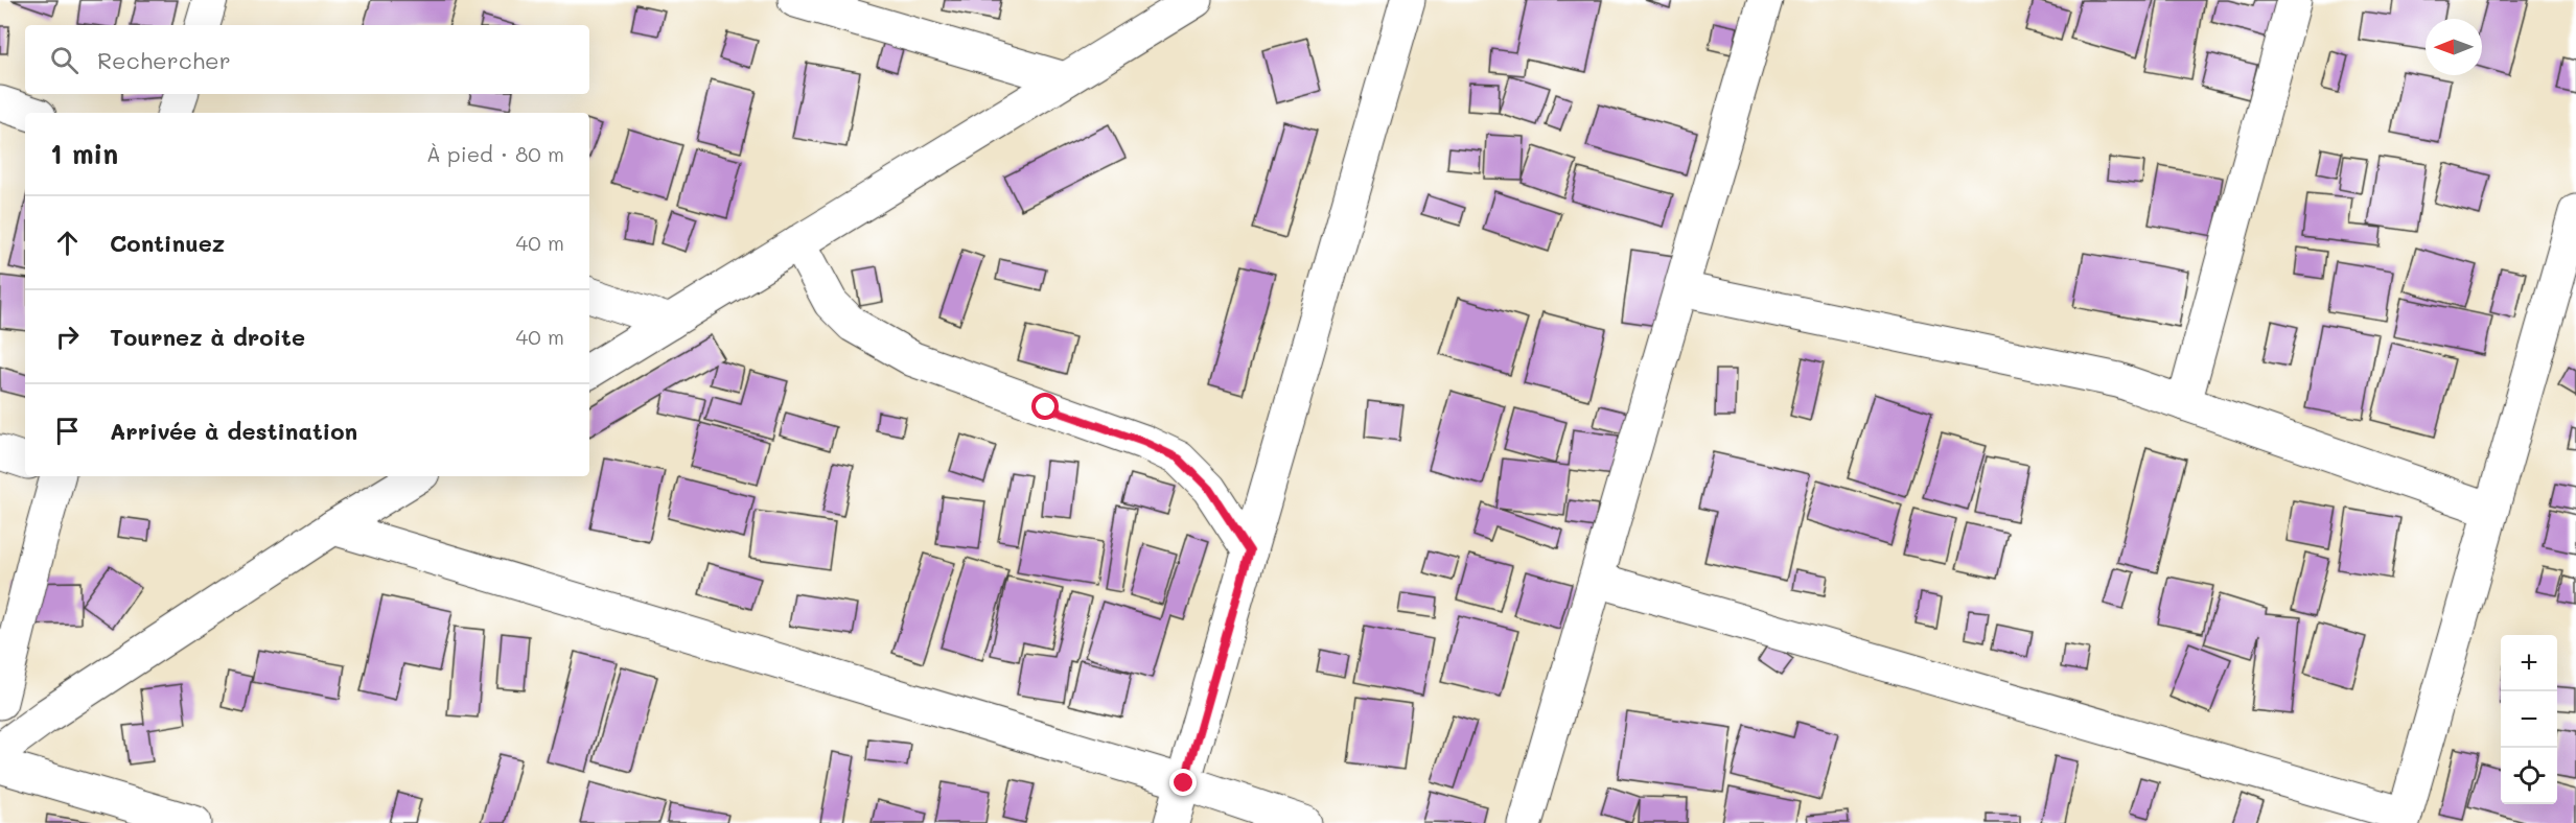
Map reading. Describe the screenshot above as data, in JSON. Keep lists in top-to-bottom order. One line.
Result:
{"north":"left","page":{"search":"Rechercher","heading":["1 min","À pied · 80 m"],"list":[["Continuez","40 m"],["Tournez à droite","40 m"],"Arrivée à destination"],"map_buttons":["+","−"]}}
